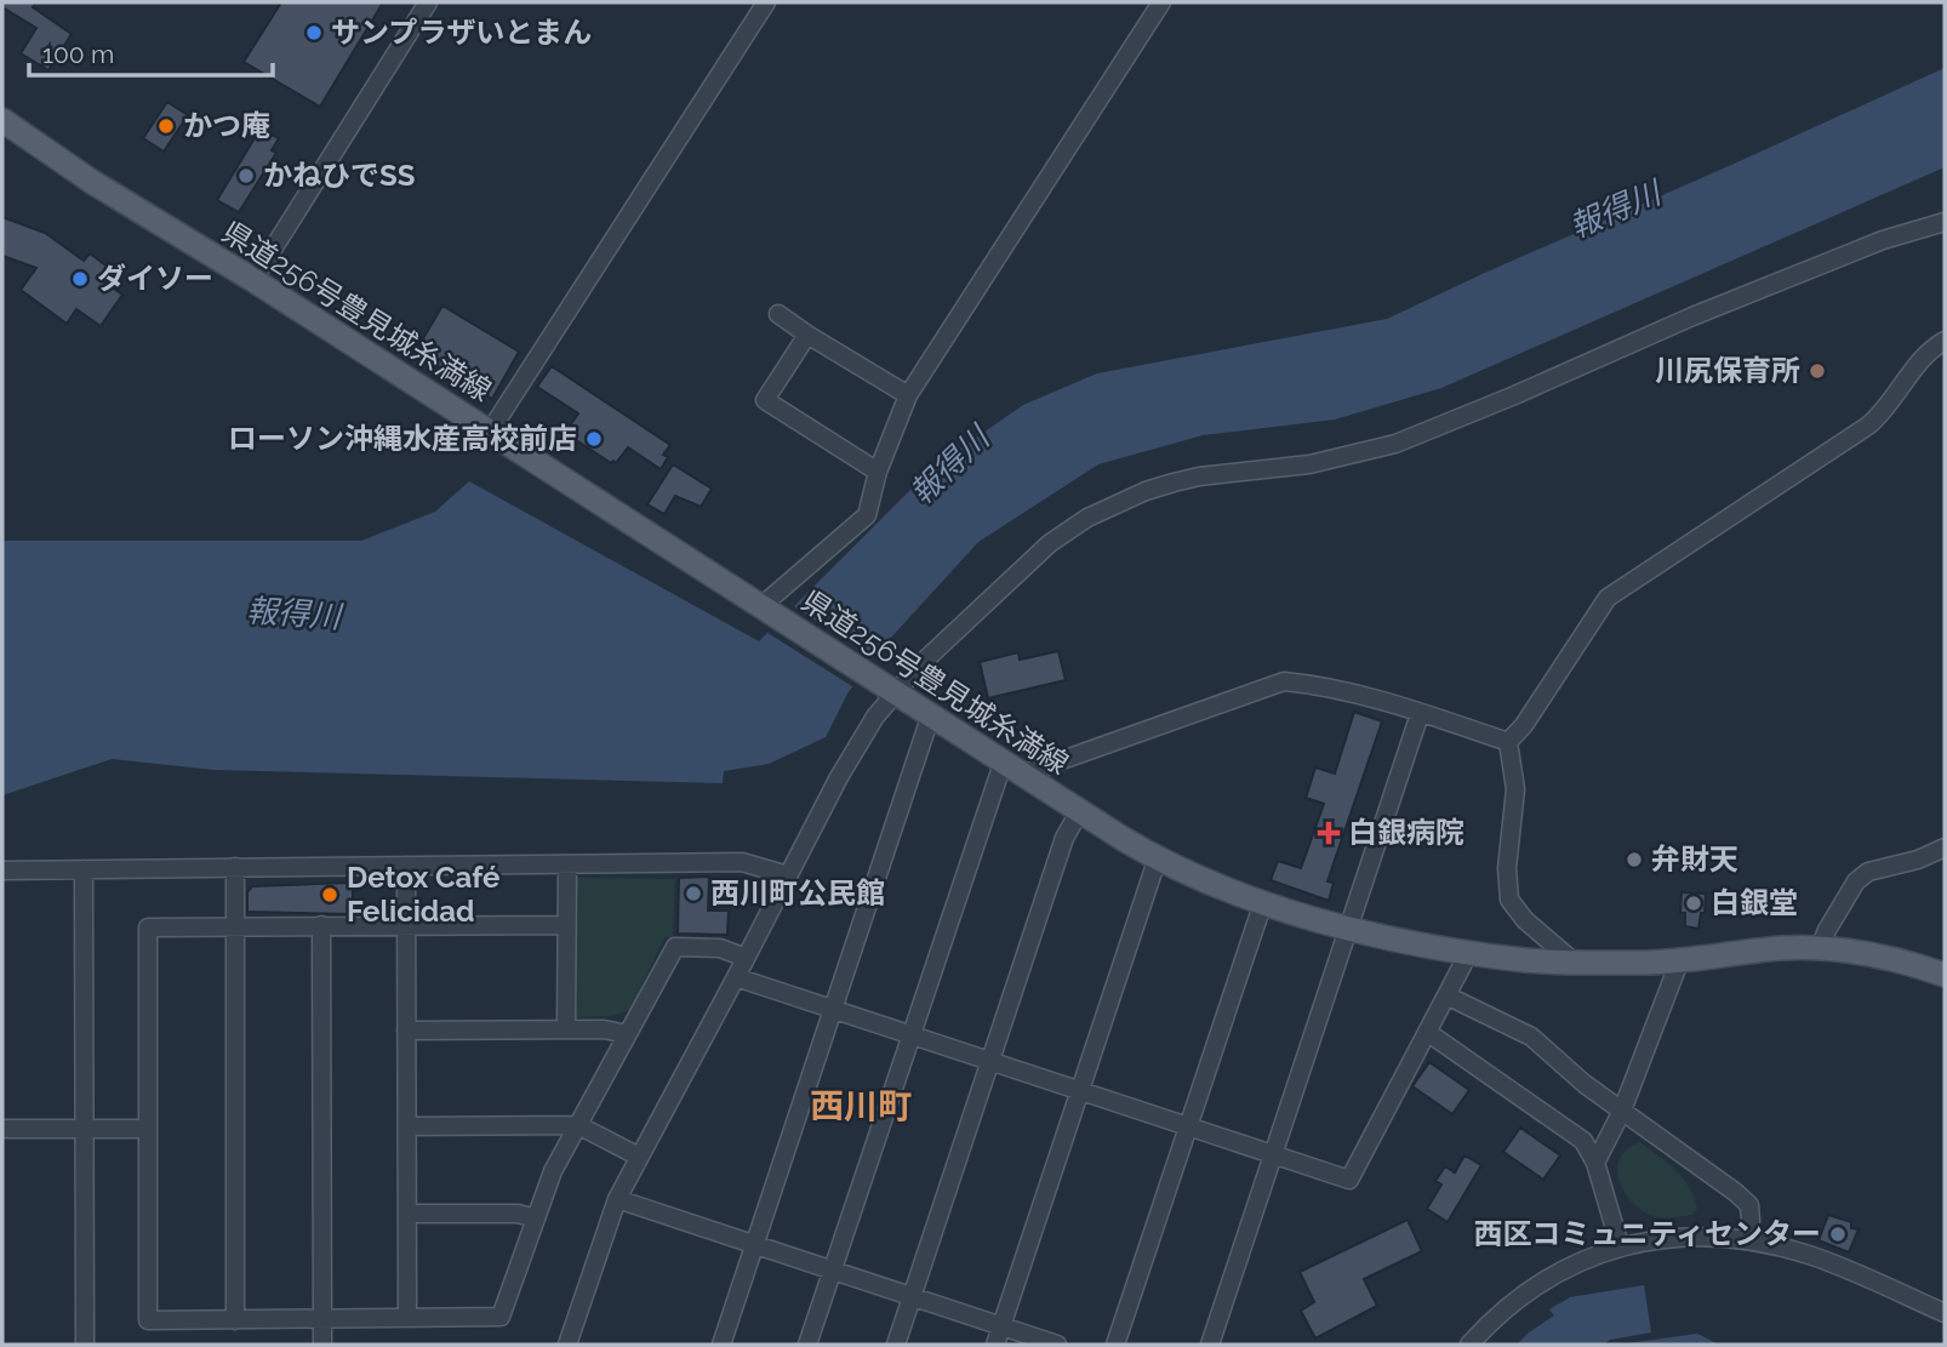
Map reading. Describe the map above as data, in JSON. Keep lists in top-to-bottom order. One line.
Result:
{"streets":{"main road":["県道256号豊見城糸満線"]},"districts":["西川町"],"water":["報得川"],"places":{"other":["サンプラザいとまん","かつ庵","かねひでSS","ダイソー","川尻保育所","ローソン沖縄水産高校前店","弁財天","西川町公民館","Detox Café Felicidad","白銀堂","西区コミュニティセンター"],"health":["白銀病院"]},"scale_bar":"100 m"}
